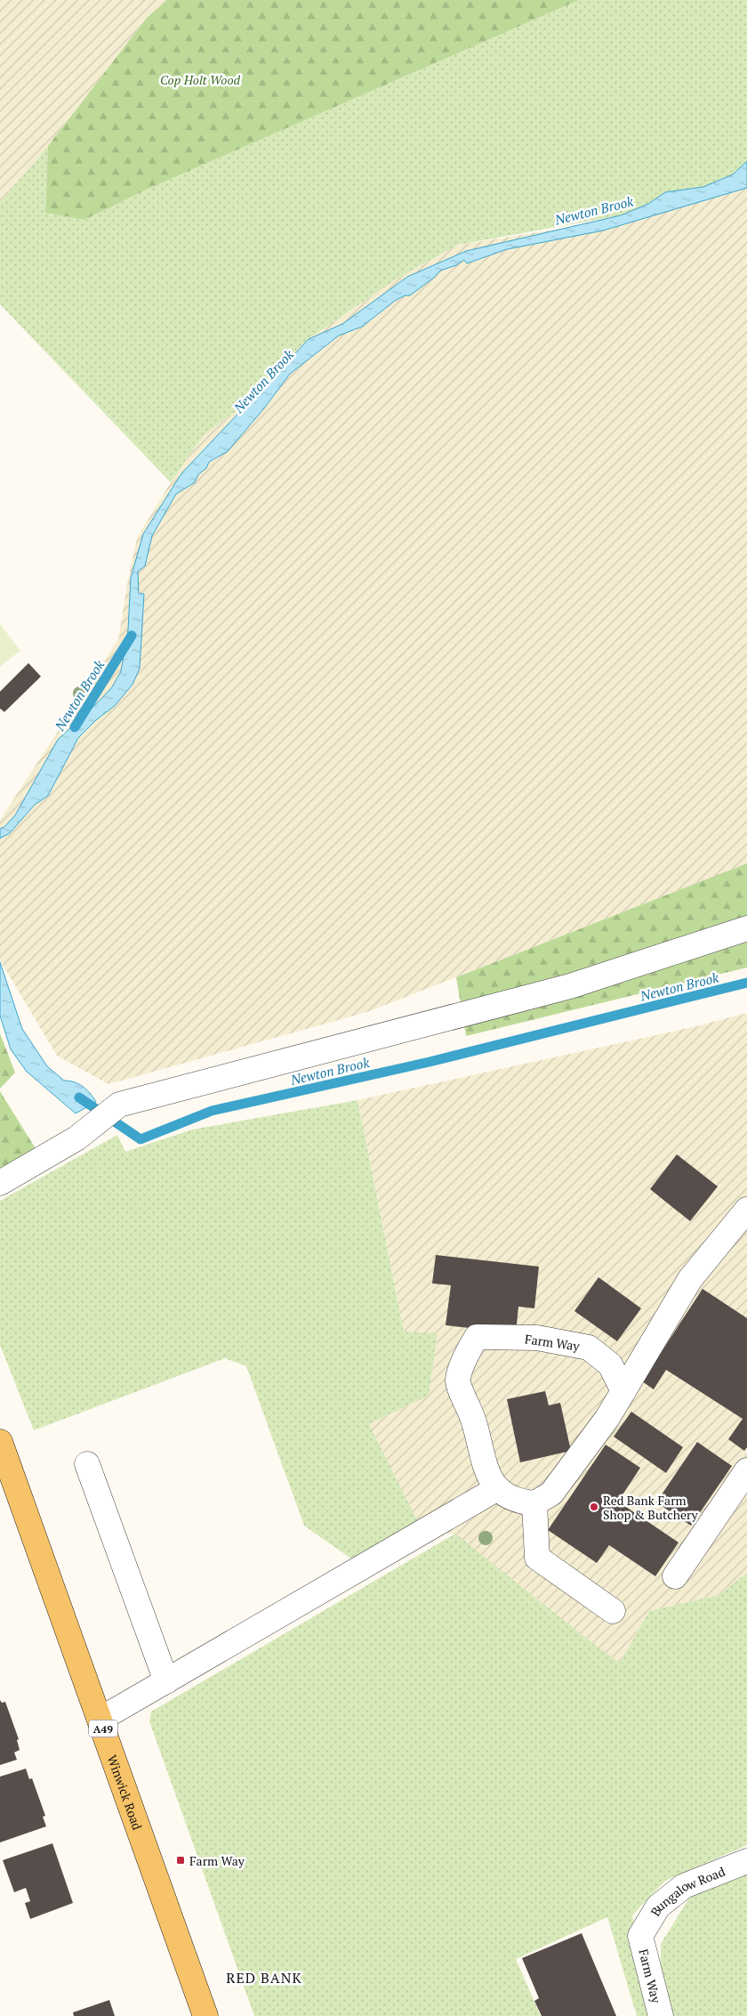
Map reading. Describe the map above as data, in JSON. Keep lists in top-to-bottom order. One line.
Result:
{"streets":{"main road":["A49","Winwick Road"],"street":["Farm Way","Bungalow Road"]},"crossings":[["Farm Way","Bungalow Road"]],"districts":["RED BANK"],"water":["Newton Brook"],"parks":["Cop Holt Wood"],"places":{"other":["Red Bank Farm Shop & Butchery"],"transit":["Farm Way"]}}
